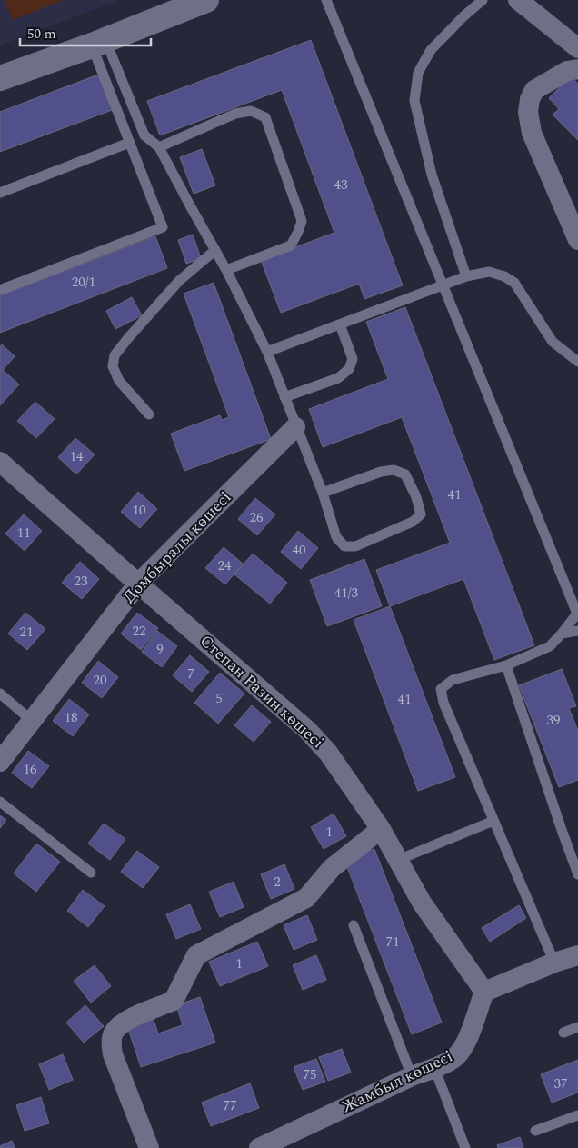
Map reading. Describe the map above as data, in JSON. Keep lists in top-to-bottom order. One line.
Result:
{"streets":{"street":["Домбыралы көшесі","Степан Разин көшесі","Жамбыл көшесі"]},"crossings":[["Домбыралы көшесі","Степан Разин көшесі"],["Степан Разин көшесі","Жамбыл көшесі"]],"house_numbers":["43","20/1","14","41","10","26","11","40","24","23","41/3","22","21","9","7","20","5","41","18","39","16","1","2","71","1","75","37","77"],"scale_bar":"50 m"}
